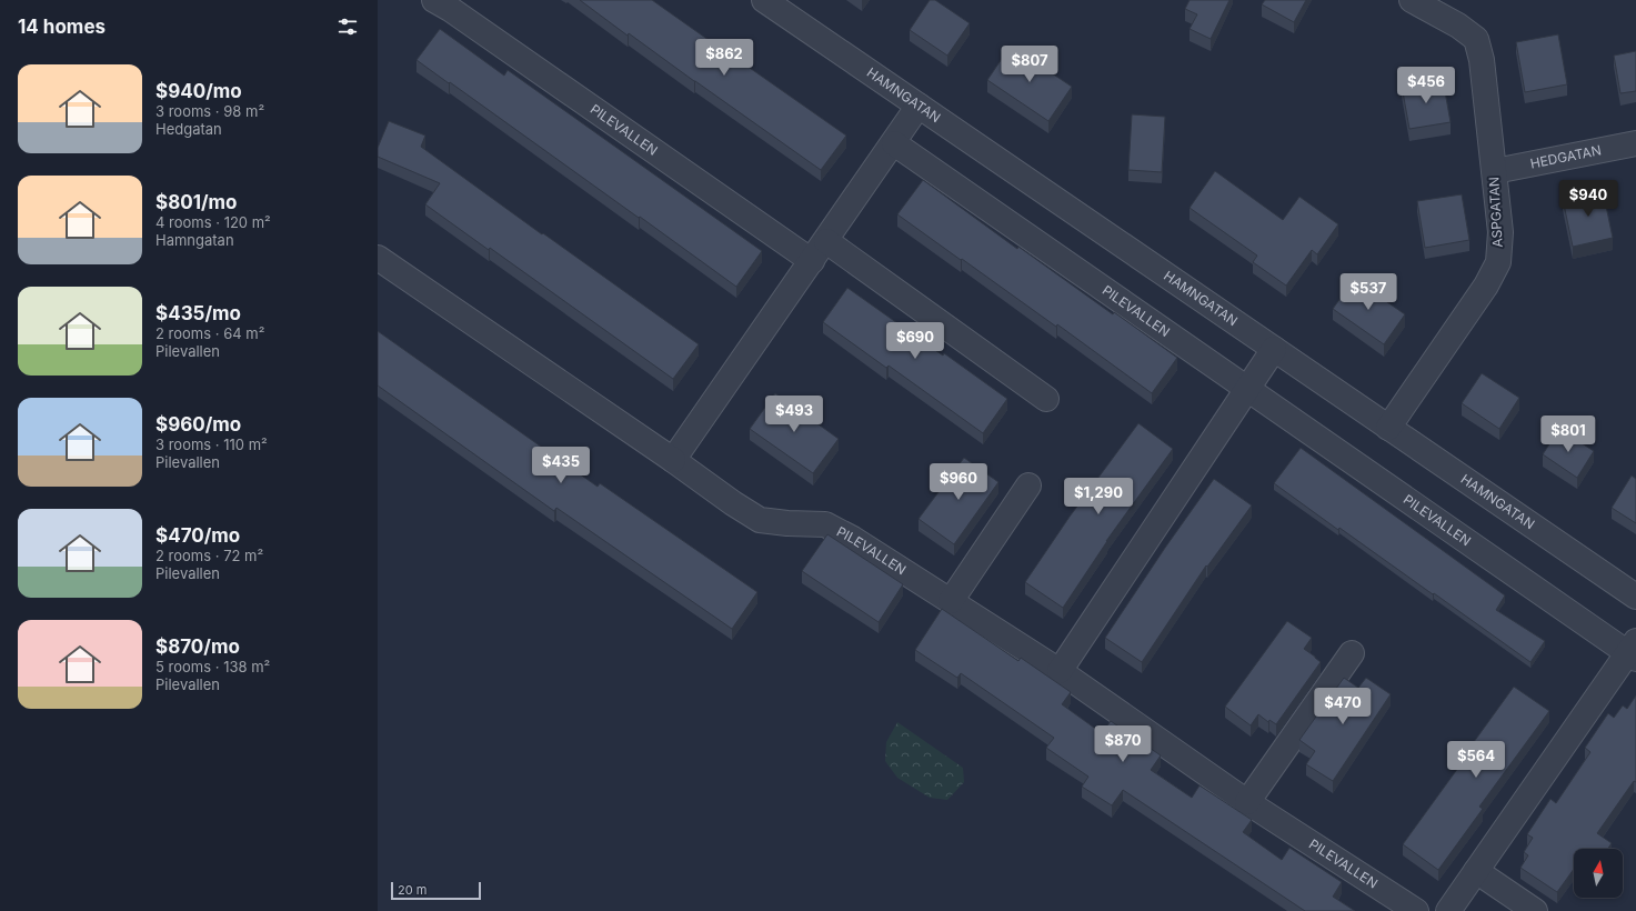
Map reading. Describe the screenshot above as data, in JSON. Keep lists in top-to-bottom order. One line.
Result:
{"streets":{"street":["HAMNGATAN","PILEVALLEN","HEDGATAN","ASPGATAN"]},"crossings":[["HAMNGATAN","ASPGATAN"],["HEDGATAN","ASPGATAN"]],"scale_bar":"20 m","north":"top","page":{"heading":"14 homes","price":["$862","$807","$456","$940","$537","$690","$493","$801","$435","$960","$1,290","$470","$870","$564"],"list":[{"name":"$940/mo","note":"3 rooms · 98 m² · Hedgatan"},{"name":"$801/mo","note":"4 rooms · 120 m² · Hamngatan"},{"name":"$435/mo","note":"2 rooms · 64 m² · Pilevallen"},{"name":"$960/mo","note":"3 rooms · 110 m² · Pilevallen"},{"name":"$470/mo","note":"2 rooms · 72 m² · Pilevallen"},{"name":"$870/mo","note":"5 rooms · 138 m² · Pilevallen"}],"scale":"20 m"}}
